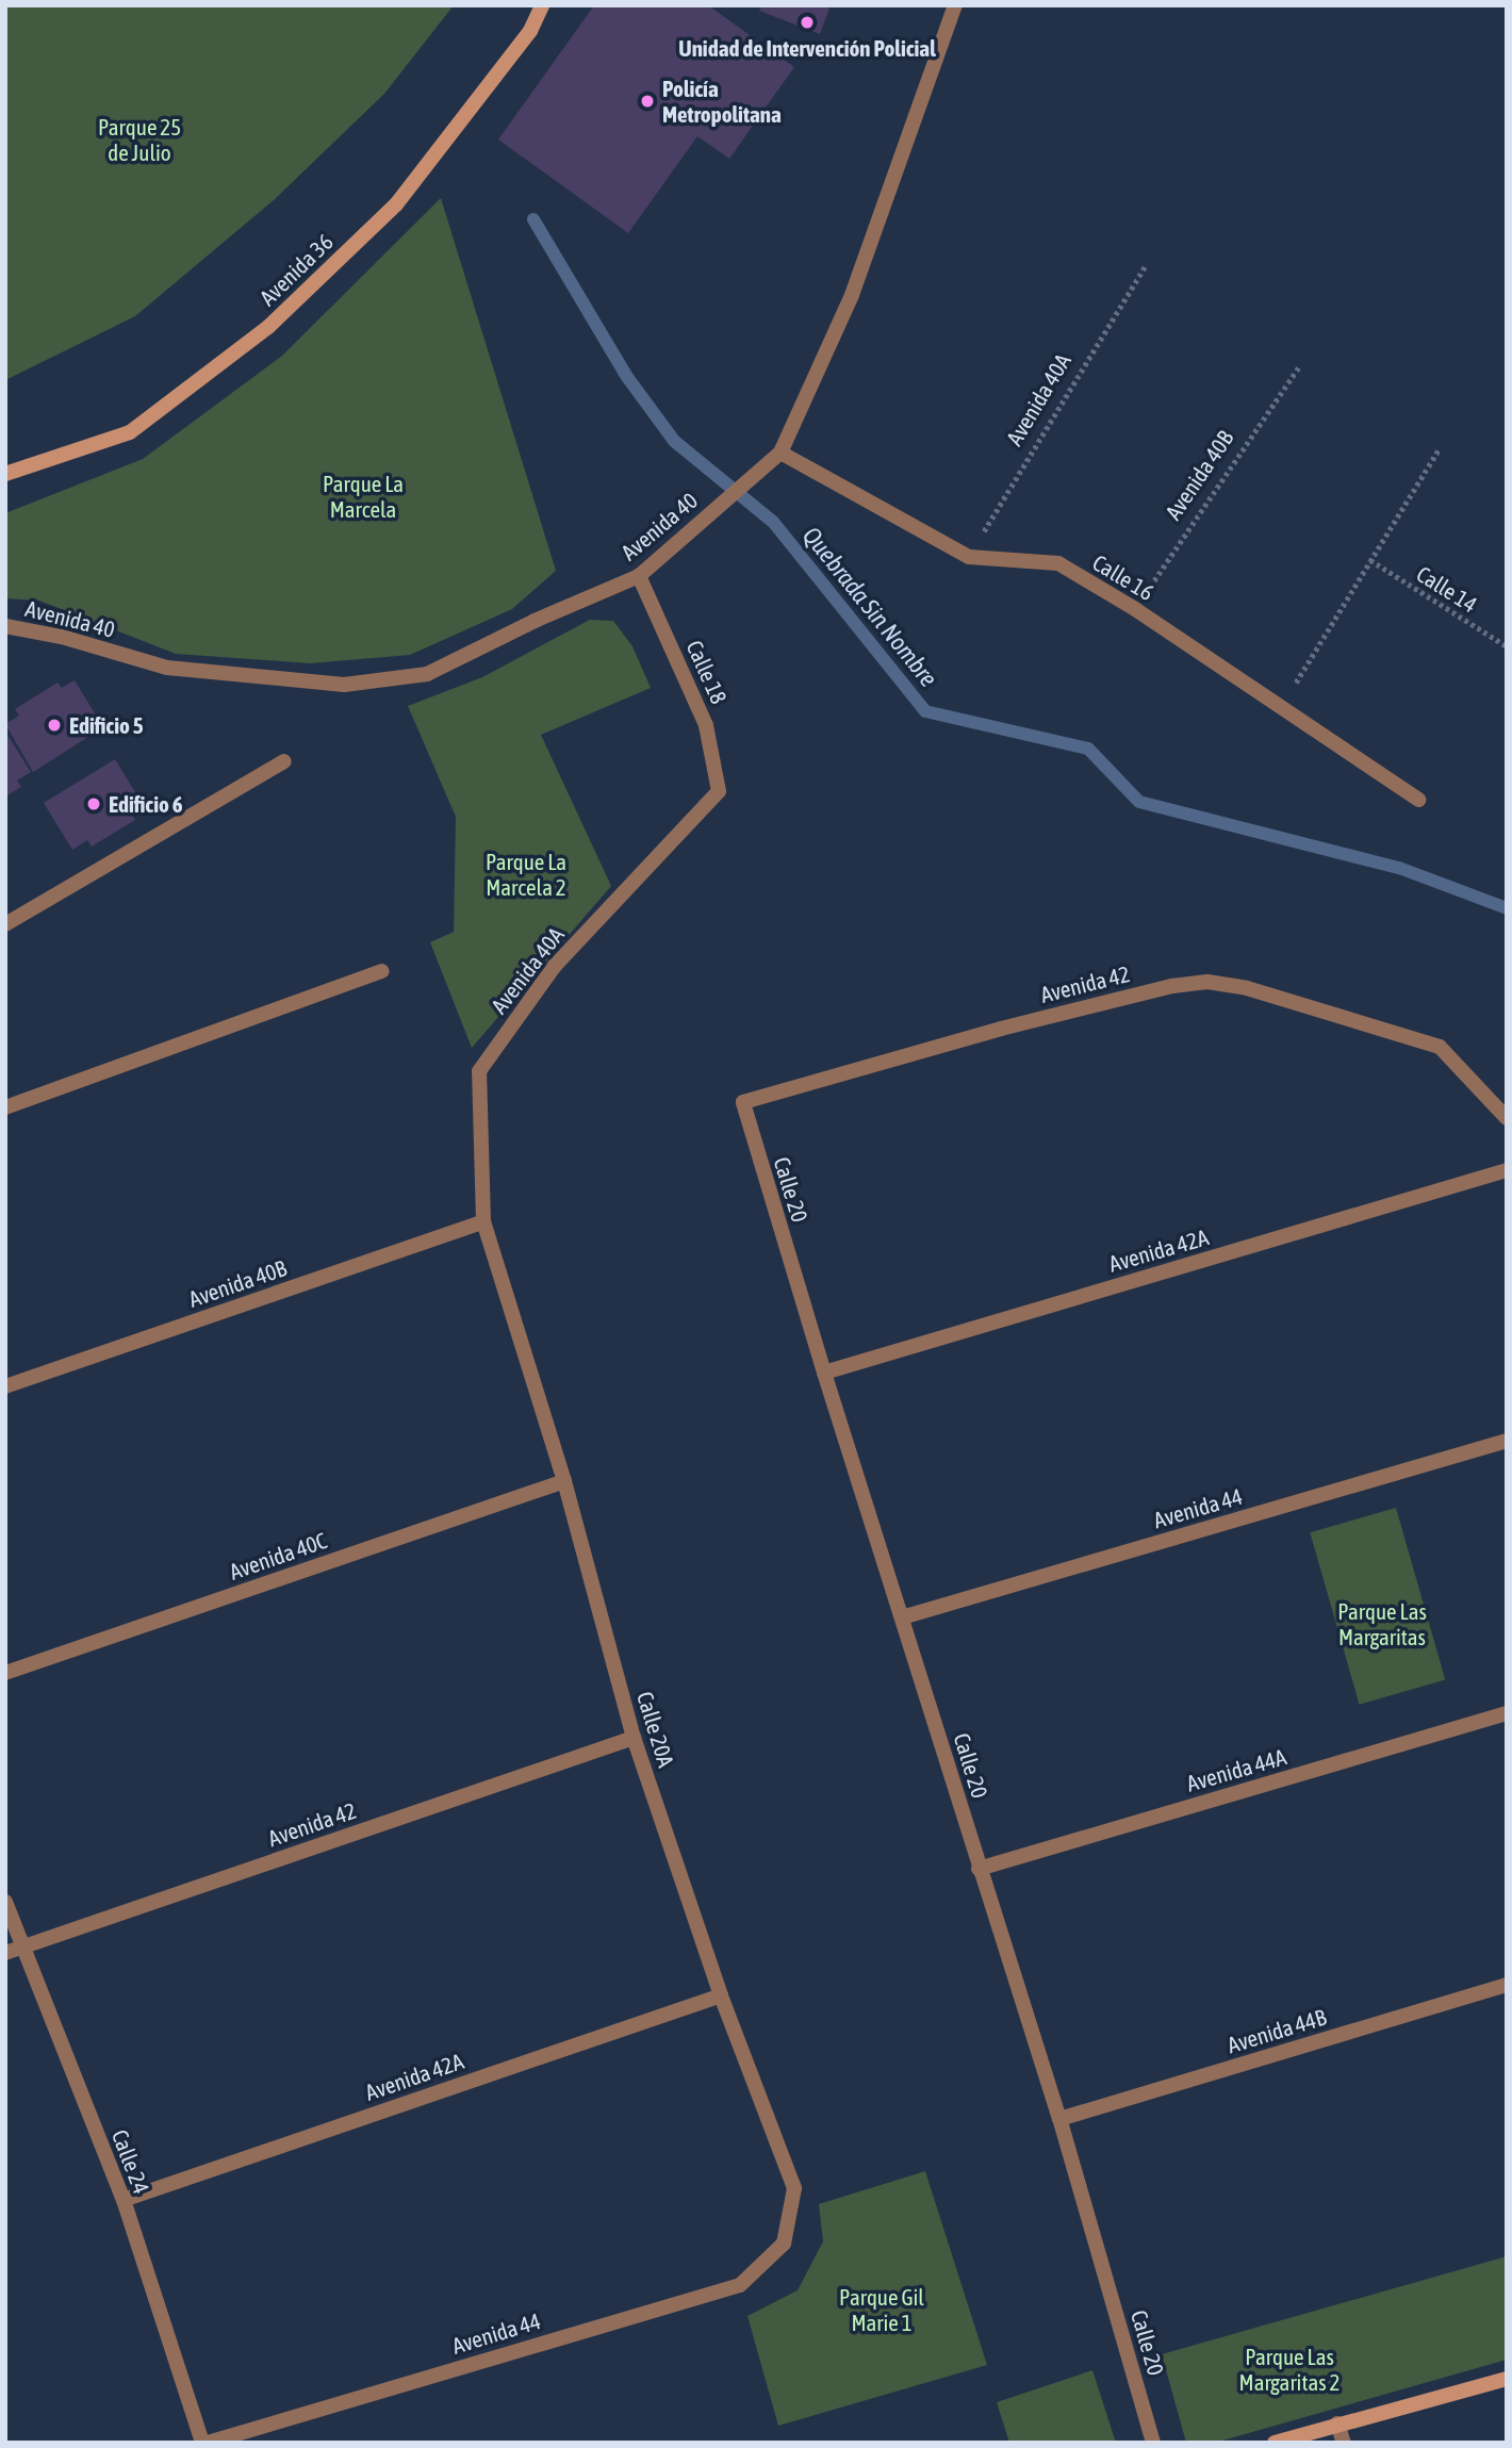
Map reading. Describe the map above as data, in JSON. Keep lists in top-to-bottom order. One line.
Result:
{"streets":{"street":["Avenida 36","Avenida 40A","Avenida 40B","Avenida 40","Calle 16","Calle 18","Avenida 42","Calle 20","Avenida 42A","Avenida 44","Avenida 40C","Calle 20A","Avenida 44A","Avenida 44B","Calle 24"],"path":["Calle 14"]},"crossings":[["Avenida 40A","Avenida 40B"],["Avenida 40A","Calle 16"],["Avenida 40A","Calle 18"],["Avenida 40A","Calle 20A"],["Avenida 40B","Calle 16"],["Avenida 40B","Calle 20A"],["Avenida 40","Calle 16"],["Avenida 40","Calle 18"],["Avenida 42","Calle 20"],["Avenida 42","Calle 20A"],["Avenida 42","Calle 24"],["Calle 20","Avenida 42A"],["Calle 20","Avenida 44"],["Calle 20","Avenida 44A"],["Calle 20","Avenida 44B"],["Avenida 42A","Calle 20A"],["Avenida 42A","Calle 24"],["Avenida 44","Calle 20A"],["Avenida 44","Calle 24"],["Avenida 40C","Calle 20A"]],"water":["Quebrada Sin Nombre"],"parks":["Parque 25 de Julio","Parque La Marcela","Parque La Marcela 2","Parque Las Margaritas","Parque Gil Marie 1","Parque Las Margaritas 2"],"places":["Unidad de Intervención Policial","Policía Metropolitana","Edificio 5","Edificio 6"]}
